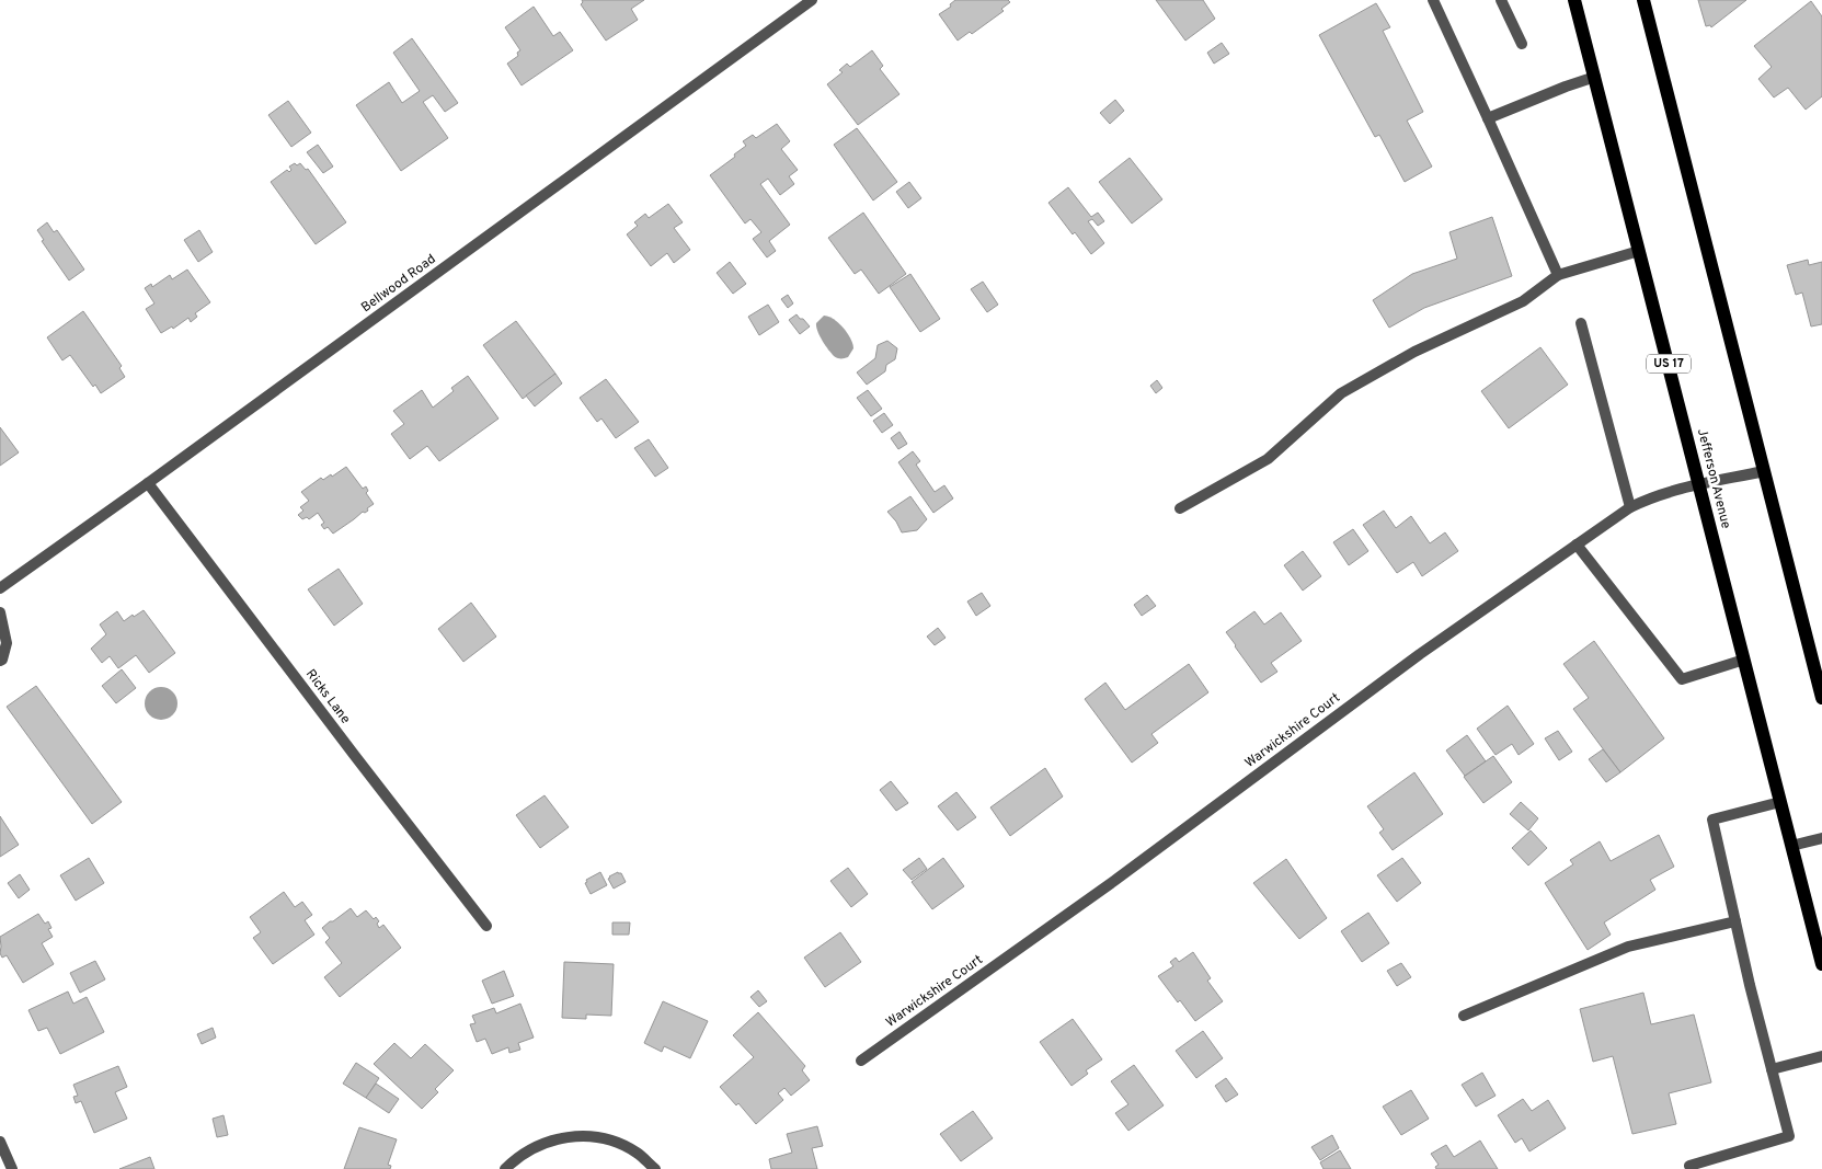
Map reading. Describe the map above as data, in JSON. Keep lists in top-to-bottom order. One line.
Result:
{"streets":{"main road":["US 17","Jefferson Avenue"],"street":["Bellwood Road","Ricks Lane","Warwickshire Court"]},"crossings":[["Bellwood Road","Ricks Lane"],["Jefferson Avenue","Warwickshire Court"]]}
